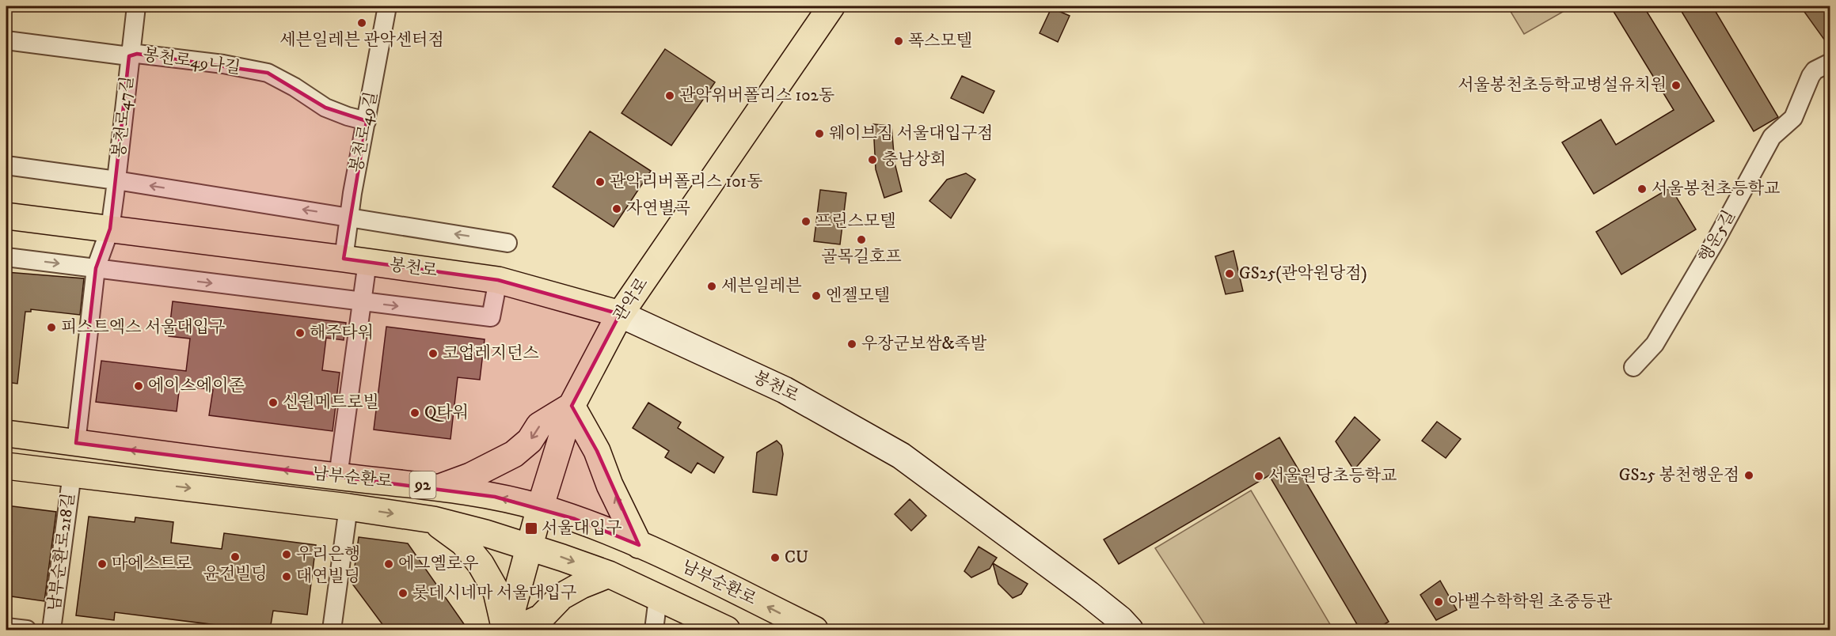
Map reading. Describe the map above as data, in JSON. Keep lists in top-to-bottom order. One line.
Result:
{"streets":{"main road":["봉천로","관악로","남부순환로","92"],"street":["봉천로49나길","봉천로47길","봉천로49길","행운5길","남부순환로218길"]},"crossings":[["봉천로49나길","봉천로47길"],["봉천로49나길","봉천로49길"],["봉천로47길","봉천로"],["봉천로49길","봉천로"],["봉천로","관악로"],["봉천로","남부순환로"],["관악로","남부순환로"],["남부순환로","남부순환로218길"]],"places":{"other":["세븐일레븐 관악센터점","폭스모텔","서울봉천초등학교병설유치원","관악위버폴리스 102동","웨이브짐 서울대입구점","충남상회","관악리버폴리스 101동","서울봉천초등학교","자연별곡","프린스모텔","골목길호프","GS25(관악원당점)","세븐일레븐","엔젤모텔","피스트엑스 서울대입구","해주타워","우장군보쌈&족발","코업레지던스","에이스에이존","신원메트로빌","Q타워","GS25 봉천행운점","서울원당초등학교","우리은행","윤건빌딩","CU","마에스트로","에그옐로우","대연빌딩","롯데시네마 서울대입구","아벨수학학원 초중등관"],"transit":["서울대입구"]}}
